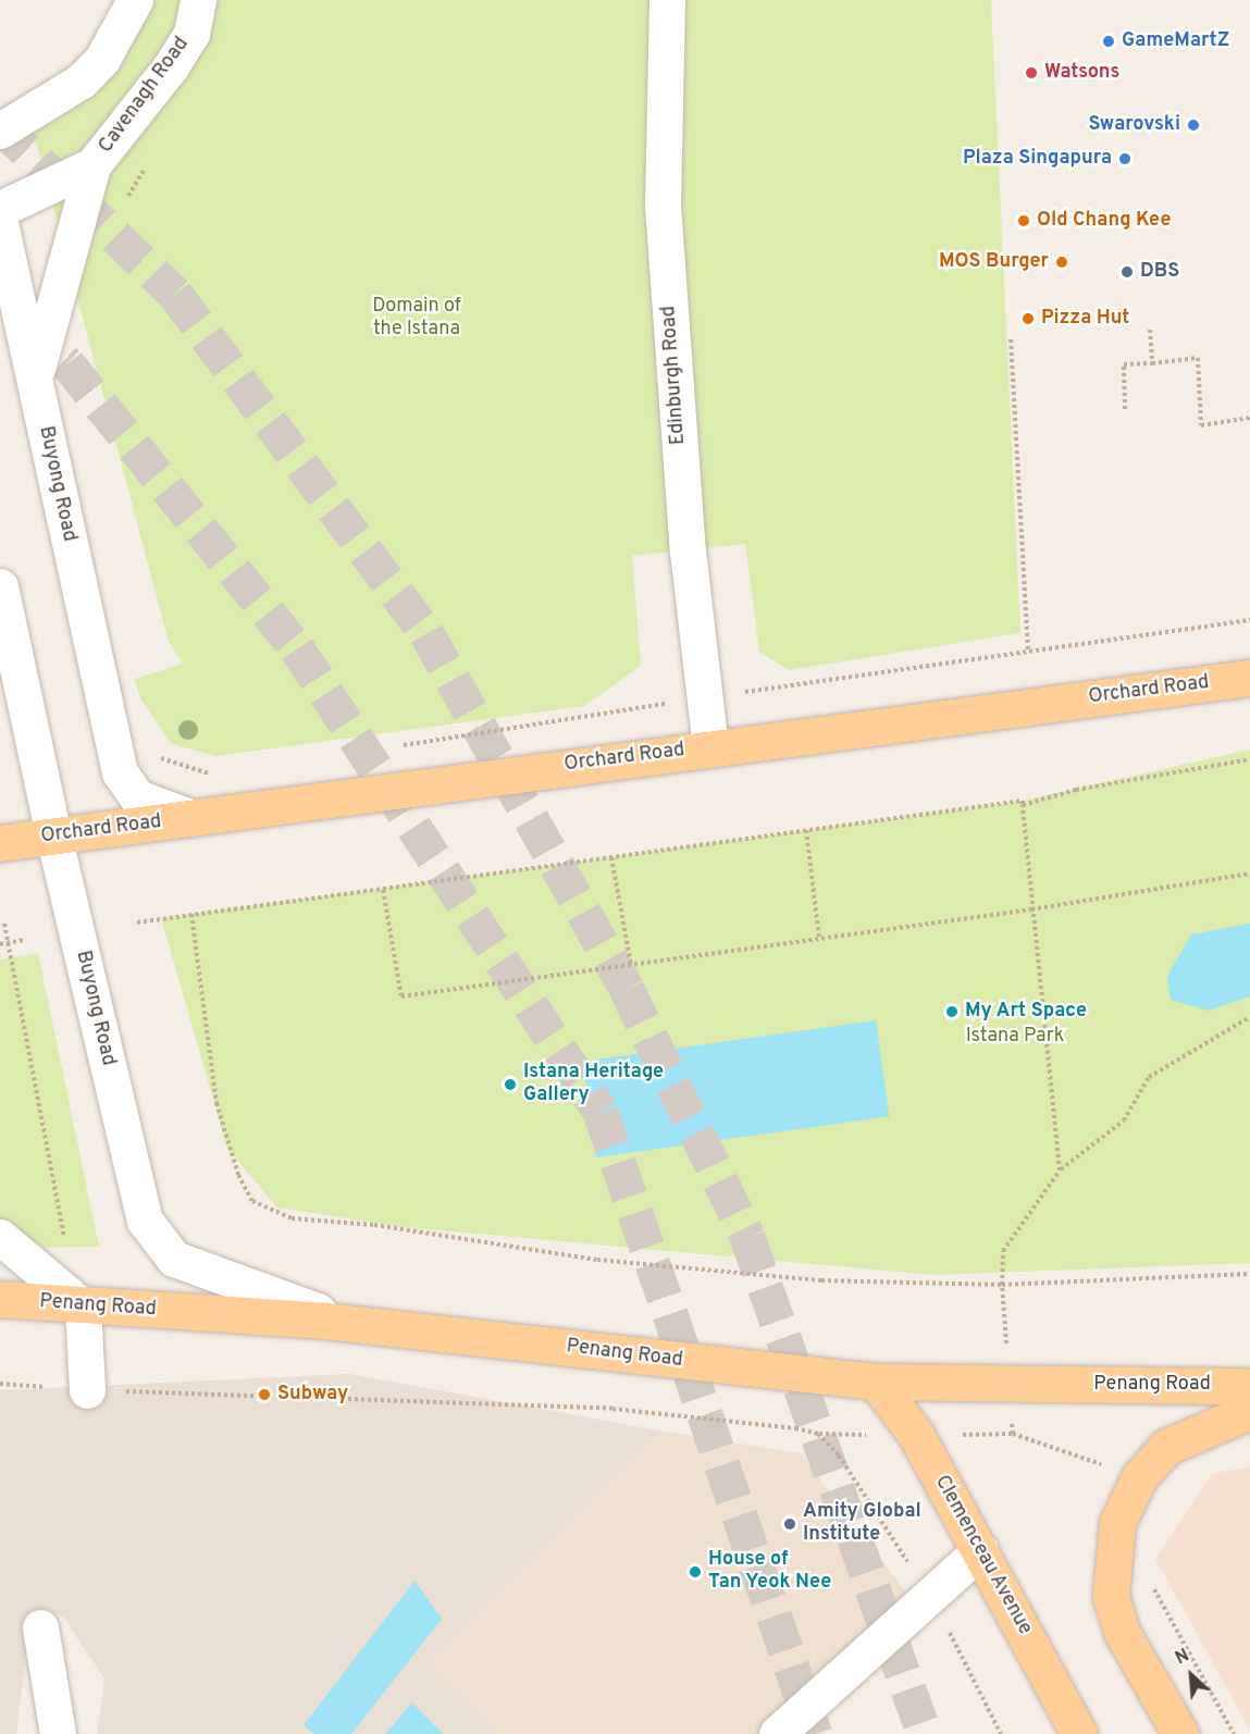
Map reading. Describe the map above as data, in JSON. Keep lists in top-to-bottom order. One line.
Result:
{"streets":{"main road":["Orchard Road","Penang Road","Clemenceau Avenue"],"street":["Cavenagh Road","Edinburgh Road","Buyong Road"]},"crossings":[["Edinburgh Road","Orchard Road"],["Buyong Road","Orchard Road"],["Buyong Road","Penang Road"],["Penang Road","Clemenceau Avenue"]],"parks":["Domain of the Istana","Istana Park"],"places":["GameMartZ","Watsons","Swarovski","Plaza Singapura","Old Chang Kee","MOS Burger","DBS","Pizza Hut","My Art Space","Istana Heritage Gallery","Subway","Amity Global Institute","House of Tan Yeok Nee"],"north":"top left"}
